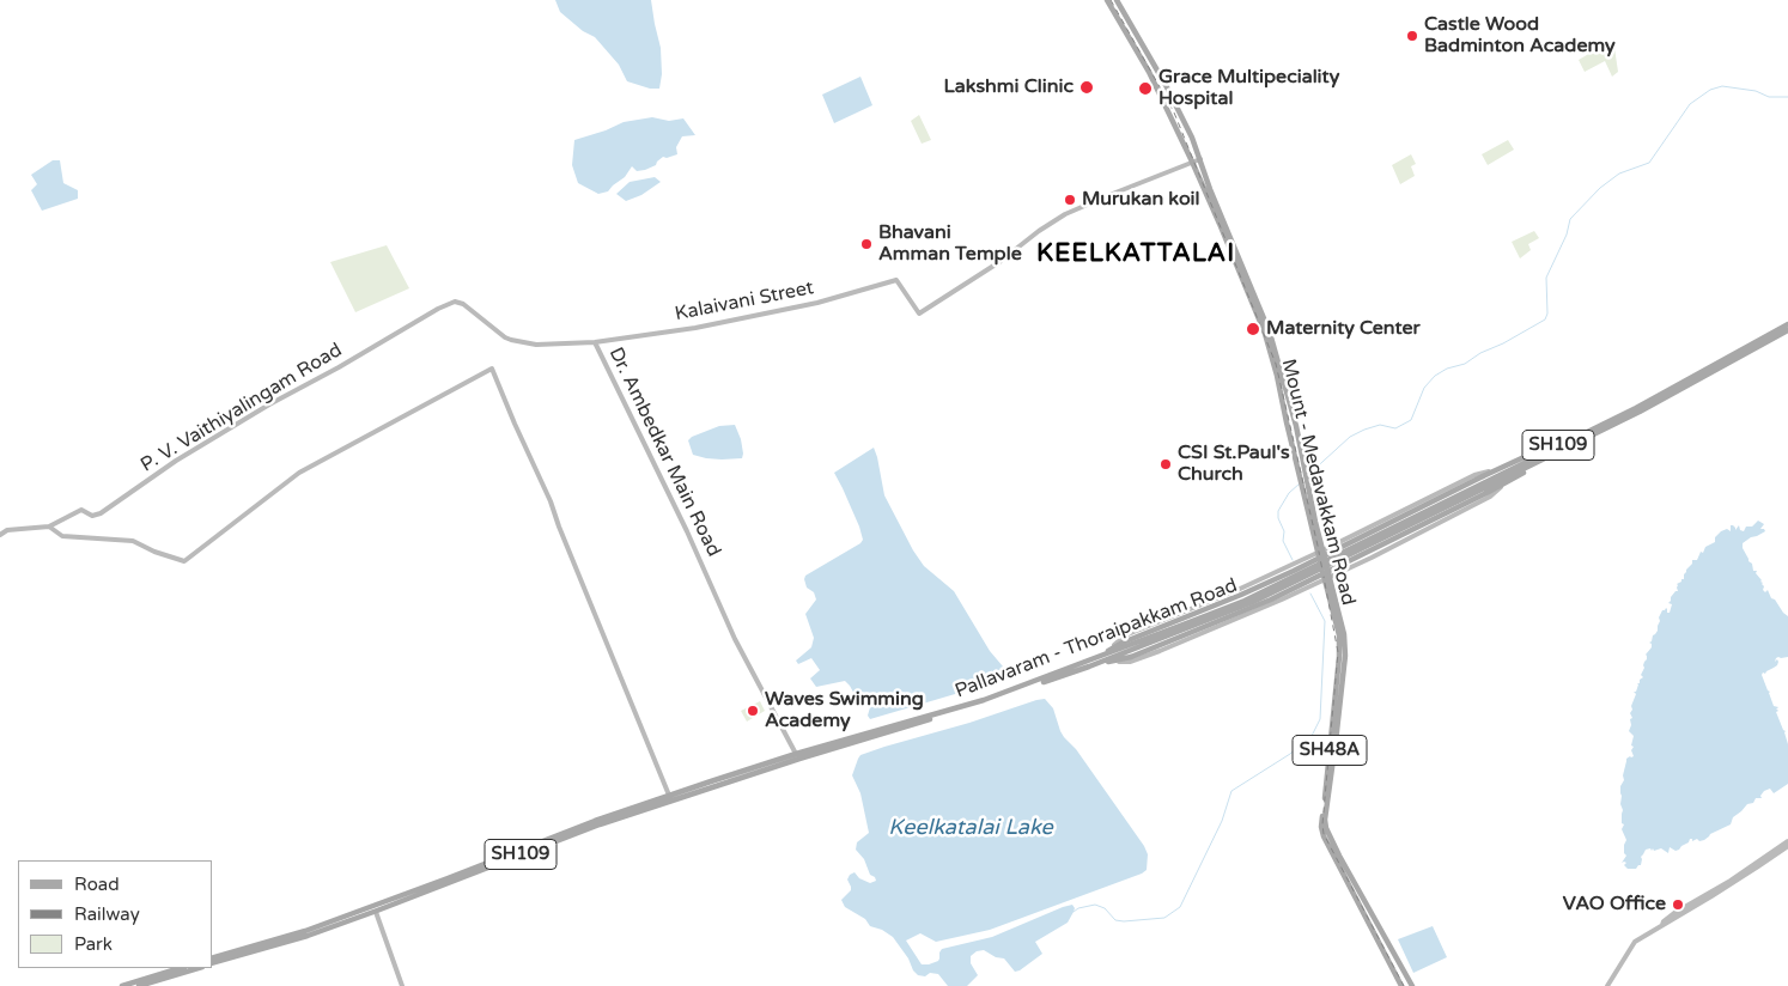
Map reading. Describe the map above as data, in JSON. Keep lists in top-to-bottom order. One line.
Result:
{"streets":{"main road":["SH109","Mount - Medavakkam Road","Pallavaram - Thoraipakkam Road","SH48A"],"street":["Kalaivani Street","P. V. Vaithiyalingam Road","Dr. Ambedkar Main Road"]},"crossings":[["Kalaivani Street","P. V. Vaithiyalingam Road"],["Kalaivani Street","Dr. Ambedkar Main Road"],["Kalaivani Street","Mount - Medavakkam Road"],["Dr. Ambedkar Main Road","Pallavaram - Thoraipakkam Road"],["Mount - Medavakkam Road","SH48A"],["Pallavaram - Thoraipakkam Road","SH48A"]],"districts":["KEELKATTALAI"],"water":["Keelkatalai Lake"],"places":["Castle Wood Badminton Academy","Lakshmi Clinic","Grace Multipeciality Hospital","Murukan koil","Bhavani Amman Temple","Maternity Center","CSI St.Paul's Church","Waves Swimming Academy","VAO Office"],"legend":["Road","Railway","Park"]}
